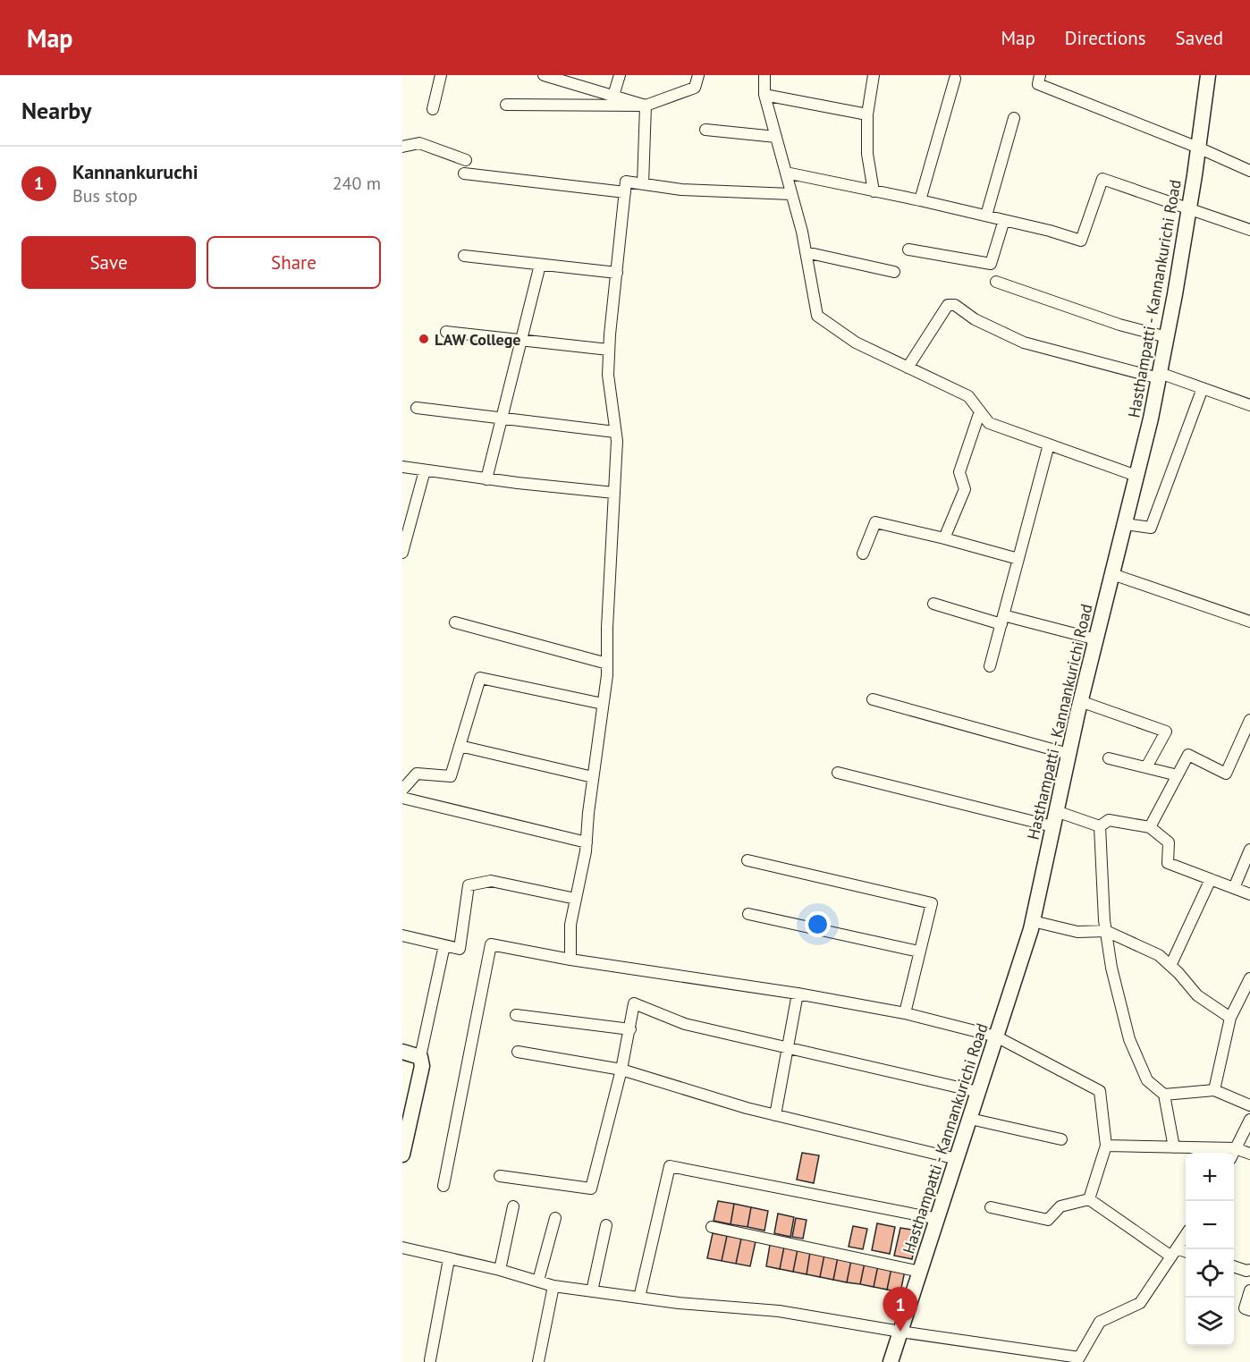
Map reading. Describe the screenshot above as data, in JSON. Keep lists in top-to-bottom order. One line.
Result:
{"streets":{"main road":["Hasthampatti - Kannankurichi Road"]},"places":["LAW College"],"page":{"header":"Map","nav":["Map","Directions","Saved"],"heading":"Nearby","list":[{"mark":"1","name":"Kannankuruchi","note":"Bus stop","value":"240 m"}],"buttons":["Save","Share"],"map_buttons":["+","−"],"pins":"1"}}
